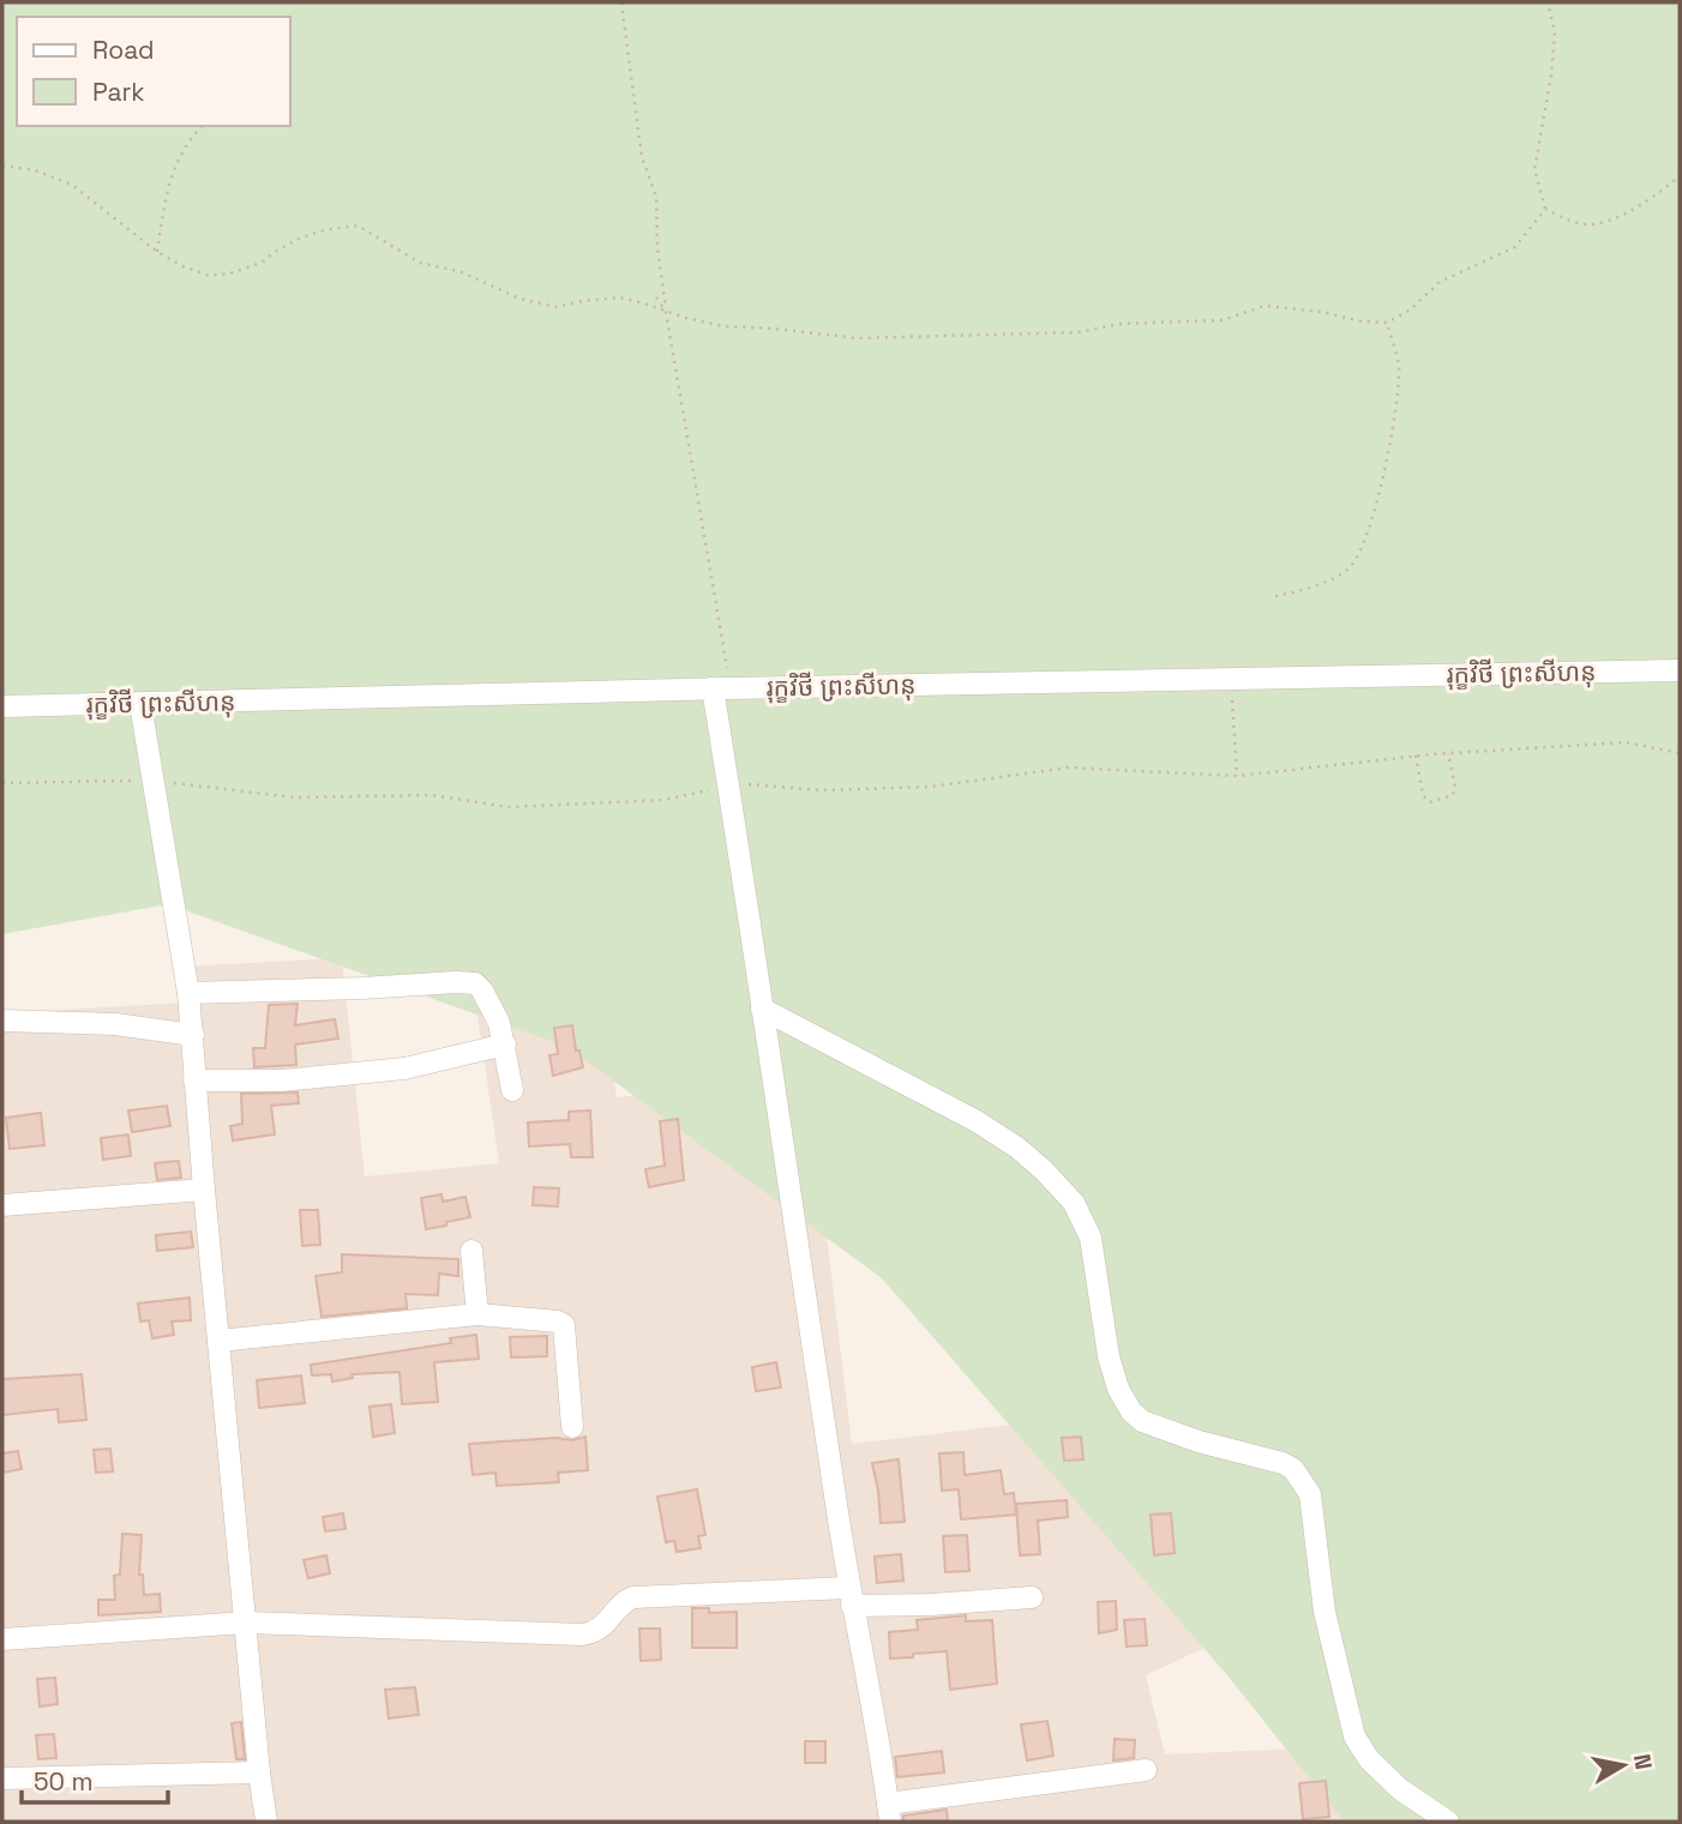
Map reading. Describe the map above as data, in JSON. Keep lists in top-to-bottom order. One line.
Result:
{"streets":{"street":["រុក្ខវិថី ព្រះសីហនុ"]},"legend":["Road","Park"],"scale_bar":"50 m","north":"right"}
